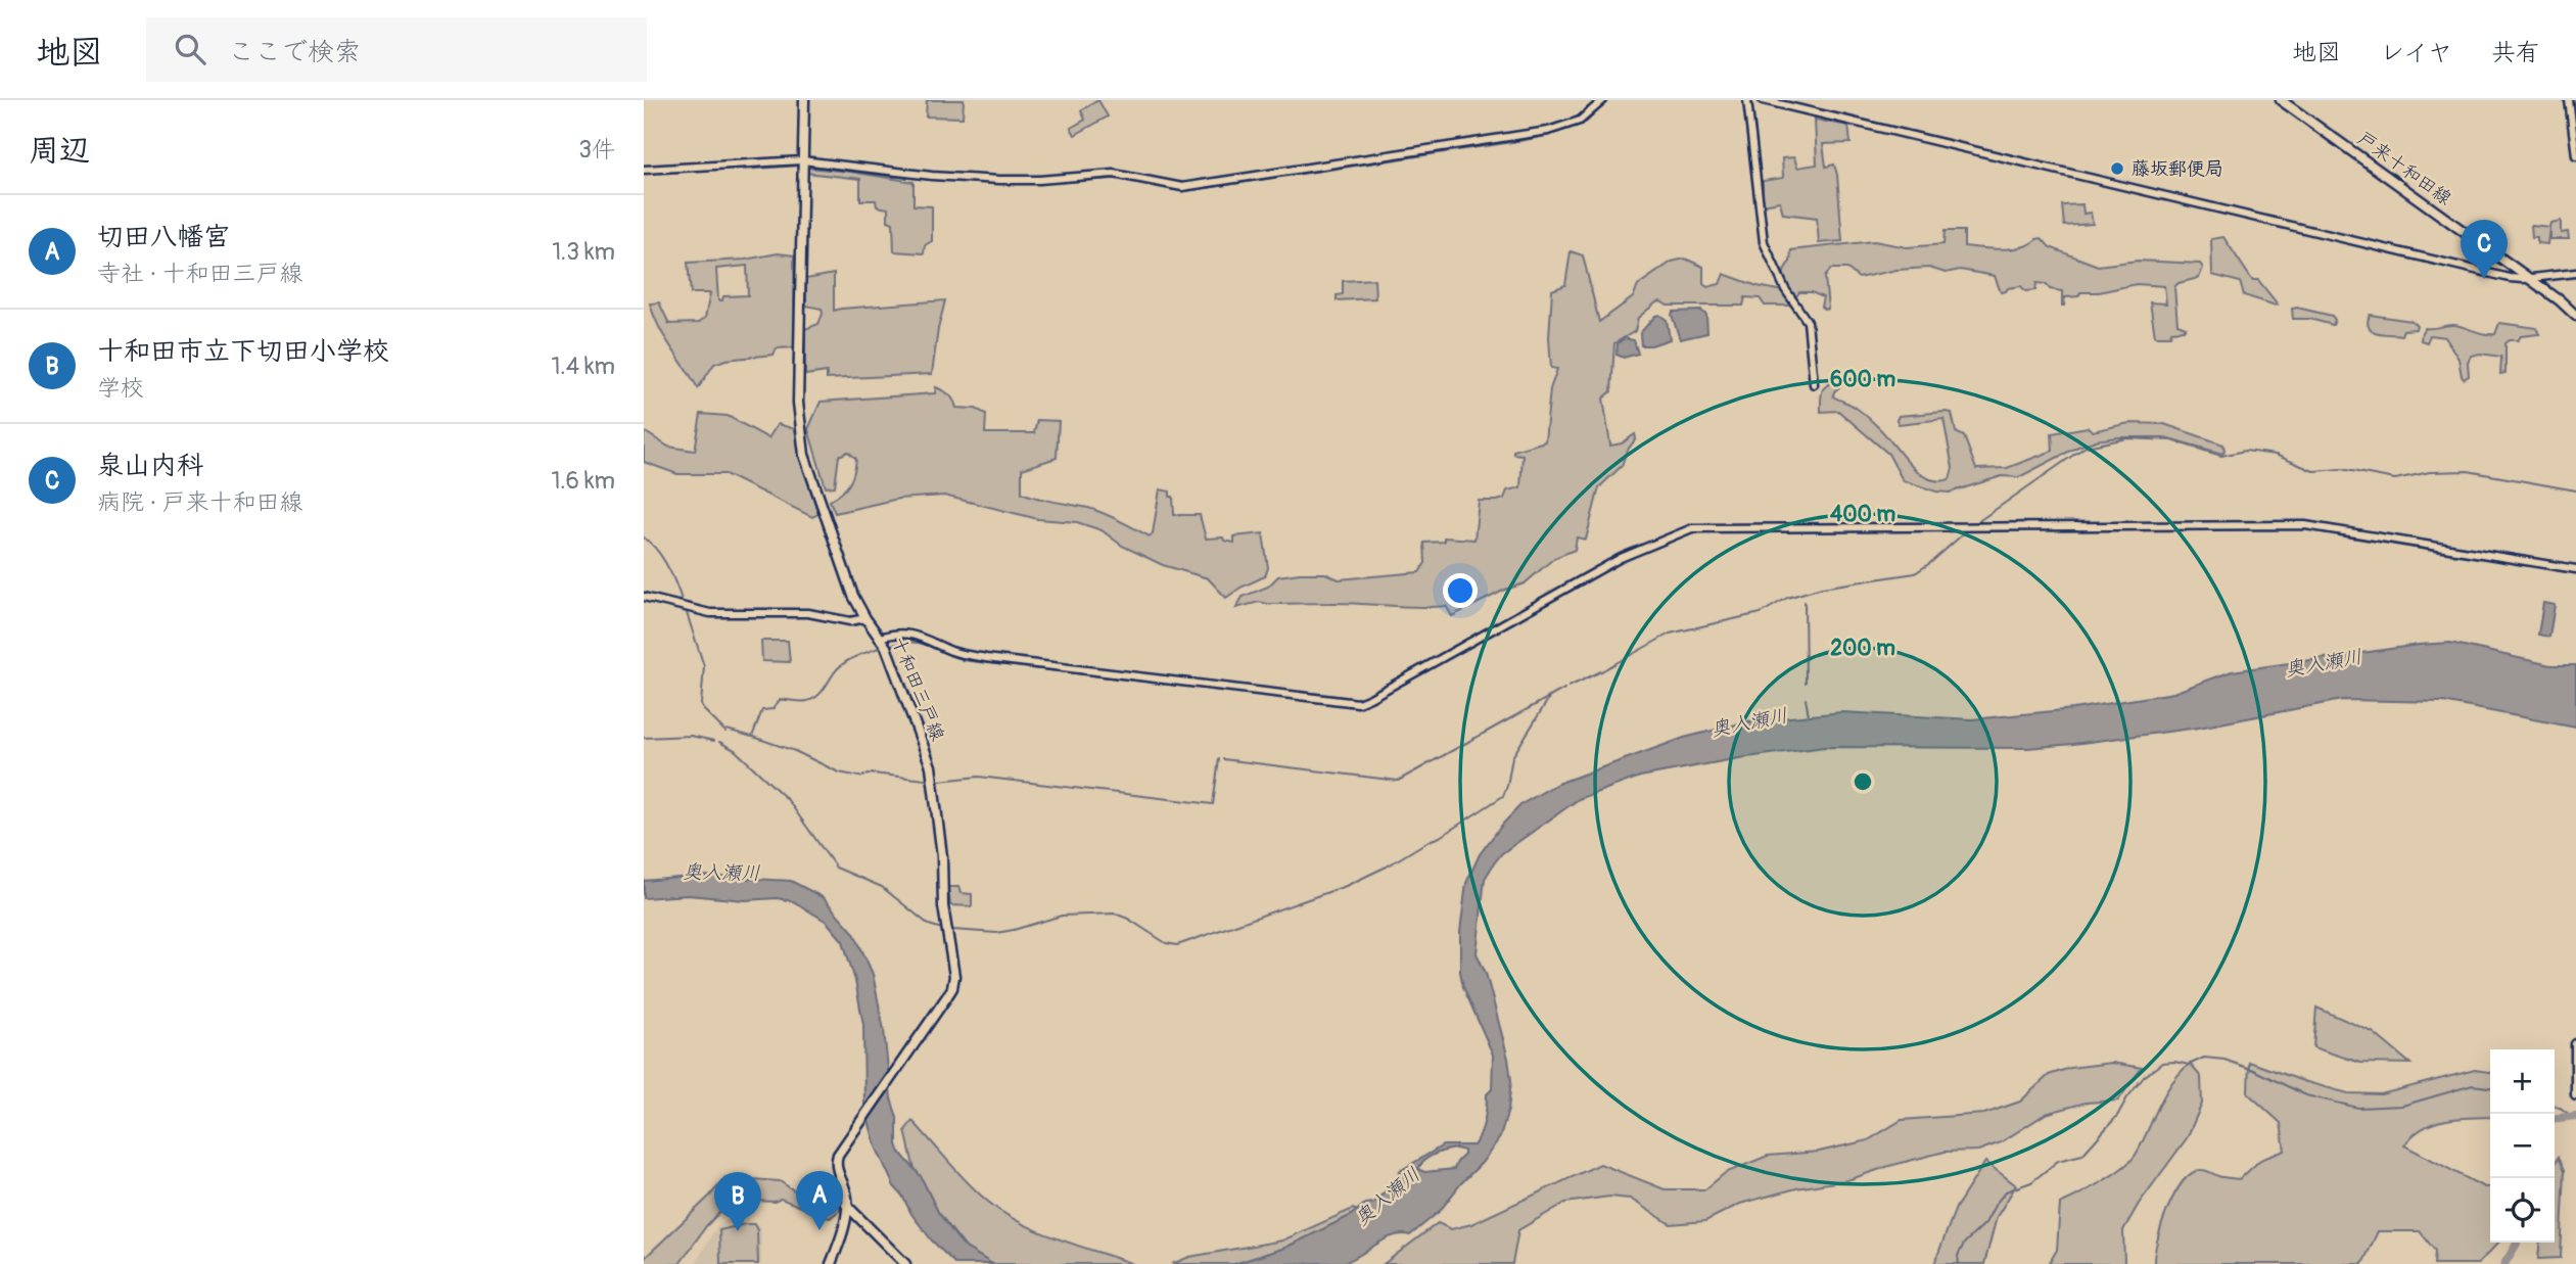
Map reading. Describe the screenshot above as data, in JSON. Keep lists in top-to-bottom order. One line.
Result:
{"streets":{"main road":["戸来十和田線","十和田三戸線"]},"water":["奥入瀬川"],"places":["藤坂郵便局"],"page":{"header":"地図","search":"ここで検索","nav":["地図","レイヤ","共有"],"heading":["周辺","3件"],"list":[{"mark":"A","name":"切田八幡宮","note":"寺社 · 十和田三戸線","value":"1.3 km"},{"mark":"B","name":"十和田市立下切田小学校","note":"学校","value":"1.4 km"},{"mark":"C","name":"泉山内科","note":"病院 · 戸来十和田線","value":"1.6 km"}],"pins":["C","A","B"],"map_buttons":["+","−"]},"rings":["600 m","400 m","200 m"]}
